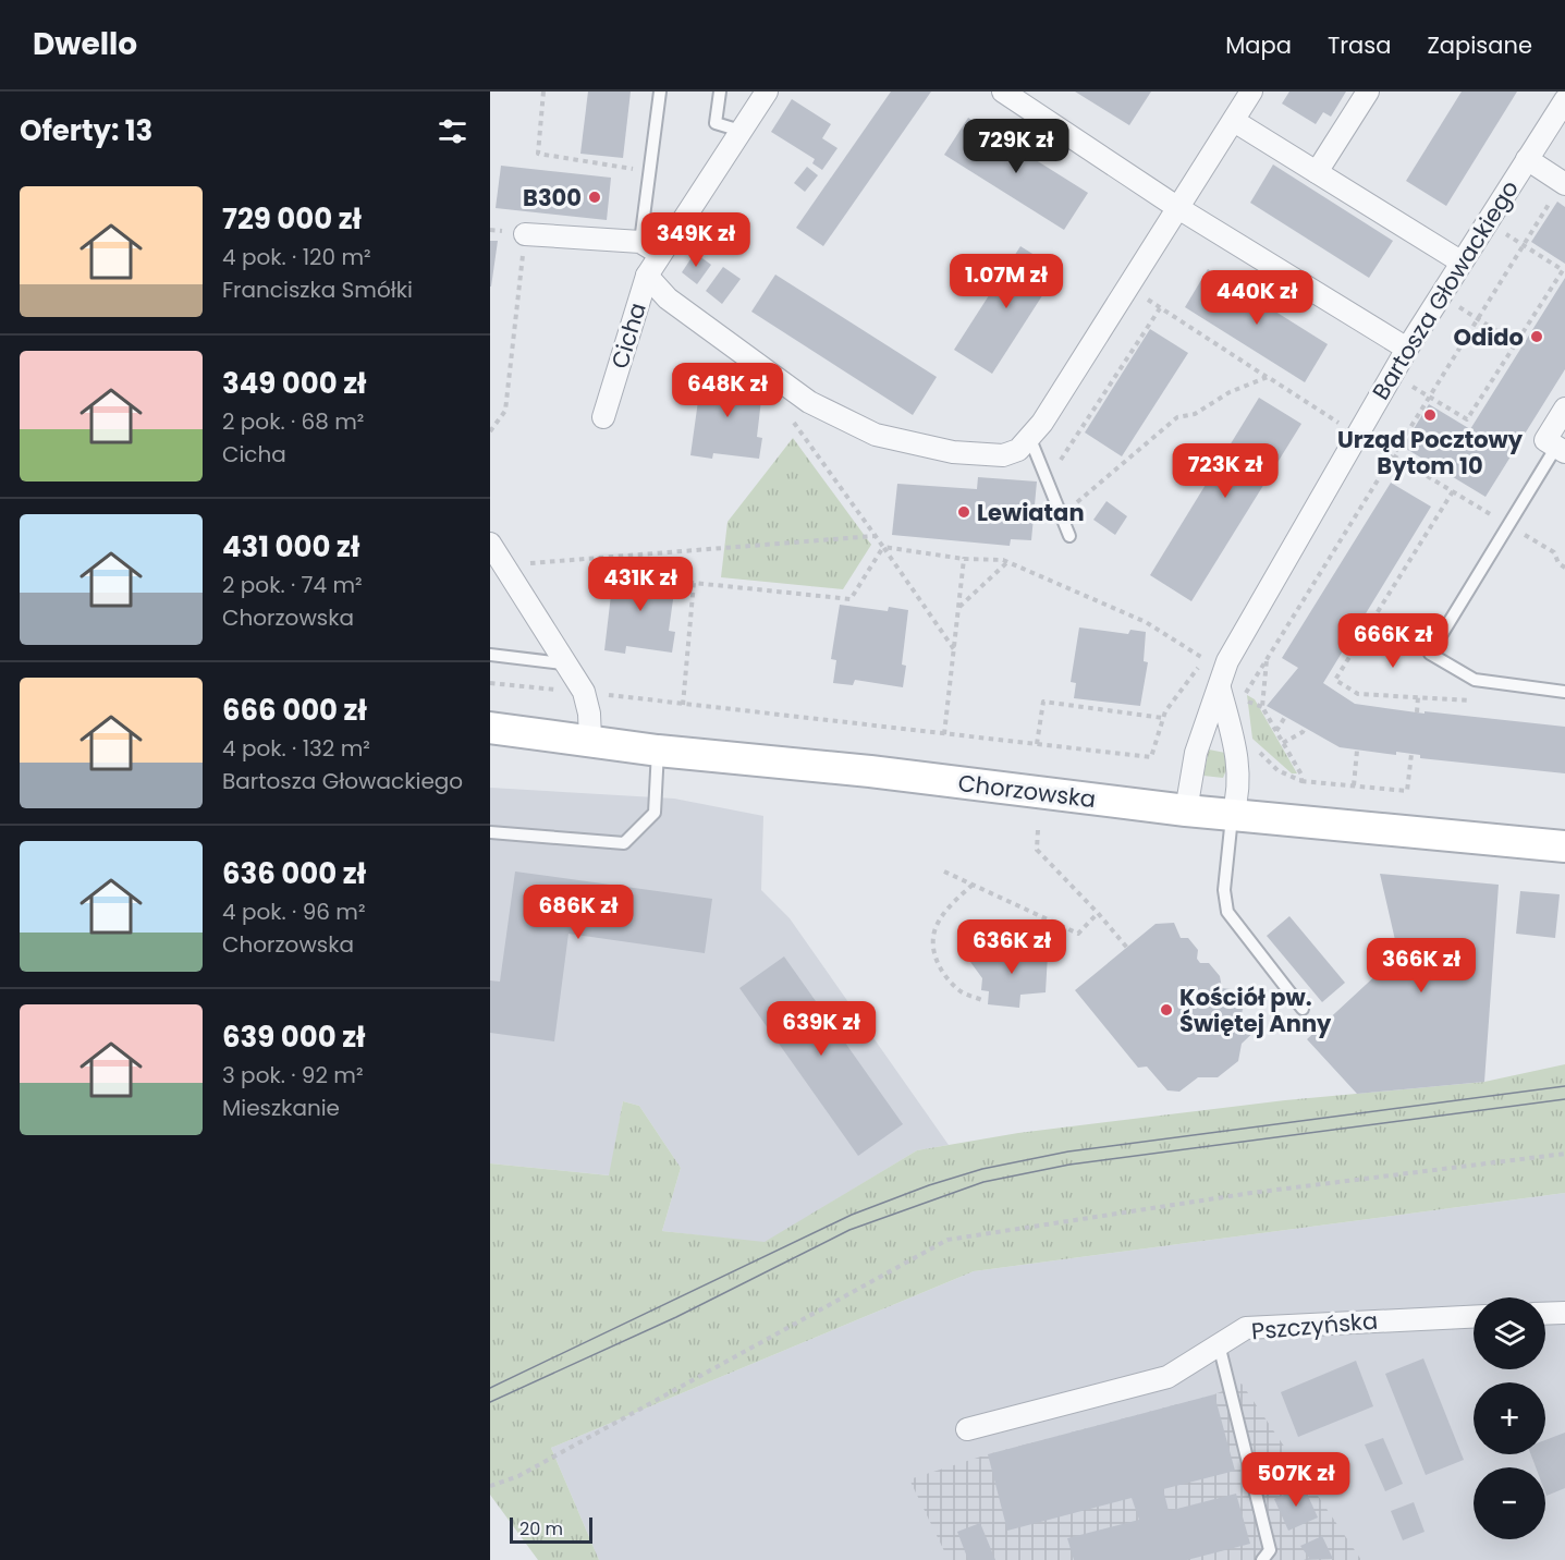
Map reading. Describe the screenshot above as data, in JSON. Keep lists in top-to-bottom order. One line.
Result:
{"streets":{"main road":["Chorzowska"],"street":["Bartosza Głowackiego","Cicha","Pszczyńska"]},"crossings":[["Bartosza Głowackiego","Chorzowska"]],"places":["B300","Odido","Urząd Pocztowy Bytom 10","Lewiatan","Kościół pw. Świętej Anny"],"scale_bar":"20 m","page":{"header":"Dwello","nav":["Mapa","Trasa","Zapisane"],"heading":"Oferty: 13","price":["729K zł","349K zł","1.07M zł","440K zł","648K zł","723K zł","431K zł","666K zł","686K zł","636K zł","366K zł","639K zł","507K zł"],"list":[{"name":"729 000 zł","note":"4 pok. · 120 m² · Franciszka Smółki"},{"name":"349 000 zł","note":"2 pok. · 68 m² · Cicha"},{"name":"431 000 zł","note":"2 pok. · 74 m² · Chorzowska"},{"name":"666 000 zł","note":"4 pok. · 132 m² · Bartosza Głowackiego"},{"name":"636 000 zł","note":"4 pok. · 96 m² · Chorzowska"},{"name":"639 000 zł","note":"3 pok. · 92 m² · Mieszkanie"}],"map_buttons":["+","−"],"scale":"20 m"}}
